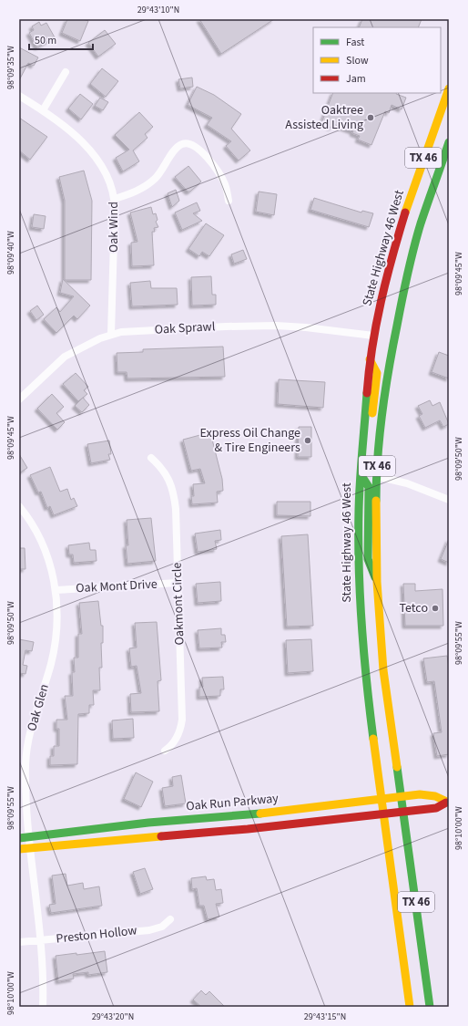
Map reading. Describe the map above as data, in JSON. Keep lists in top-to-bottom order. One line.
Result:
{"streets":{"main road":["TX 46","State Highway 46 West","Oak Run Parkway"],"street":["Oak Wind","Oak Sprawl","Oak Mont Drive","Oakmont Circle","Oak Glen","Preston Hollow"]},"crossings":[["TX 46","Oak Run Parkway"],["Oak Wind","Oak Sprawl"],["State Highway 46 West","Oak Sprawl"],["State Highway 46 West","Oak Run Parkway"],["Oak Mont Drive","Oakmont Circle"],["Oak Mont Drive","Oak Glen"],["Oak Glen","Oak Run Parkway"],["Oak Glen","Preston Hollow"]],"places":["Oaktree Assisted Living","Express Oil Change & Tire Engineers","Tetco"],"legend":["Fast","Slow","Jam"],"scale_bar":"50 m","coordinates":["29°43'10\"N","98°09'35\"W","98°09'40\"W","98°09'45\"W","98°09'50\"W","98°09'55\"W","98°10'00\"W","29°43'20\"N","29°43'15\"N"]}
